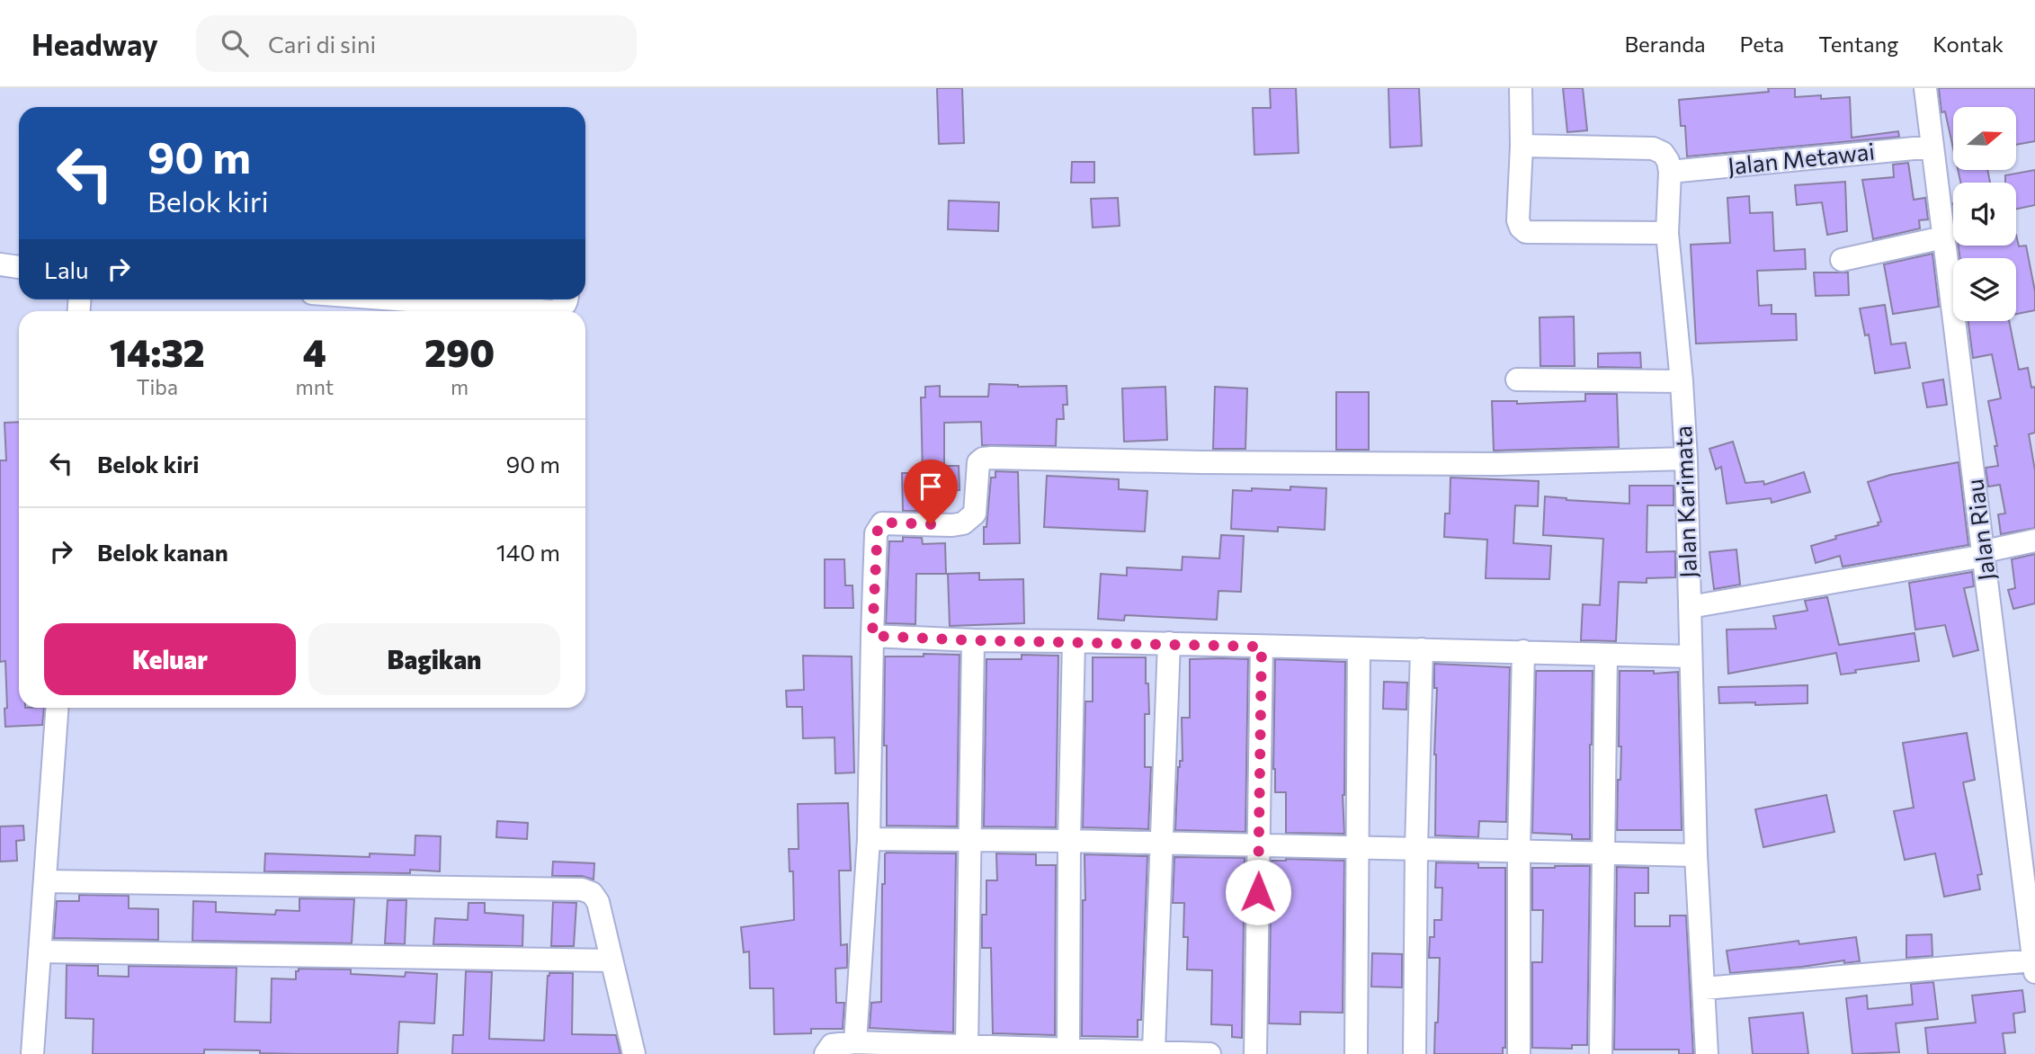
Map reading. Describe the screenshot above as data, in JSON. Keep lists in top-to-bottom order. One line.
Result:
{"streets":{"street":["Jalan Metawai","Jalan Karimata","Jalan Riau"]},"crossings":[["Jalan Metawai","Jalan Karimata"],["Jalan Metawai","Jalan Riau"]],"north":"right","page":{"header":"Headway","search":"Cari di sini","nav":["Beranda","Peta","Tentang","Kontak"],"turn":["90 m","Belok kiri"],"then":"Lalu","eta":["14:32","Tiba","4","mnt","290","m"],"list":[{"name":"Belok kiri","value":"90 m"},{"name":"Belok kanan","value":"140 m"}],"buttons":["Keluar","Bagikan"]}}
